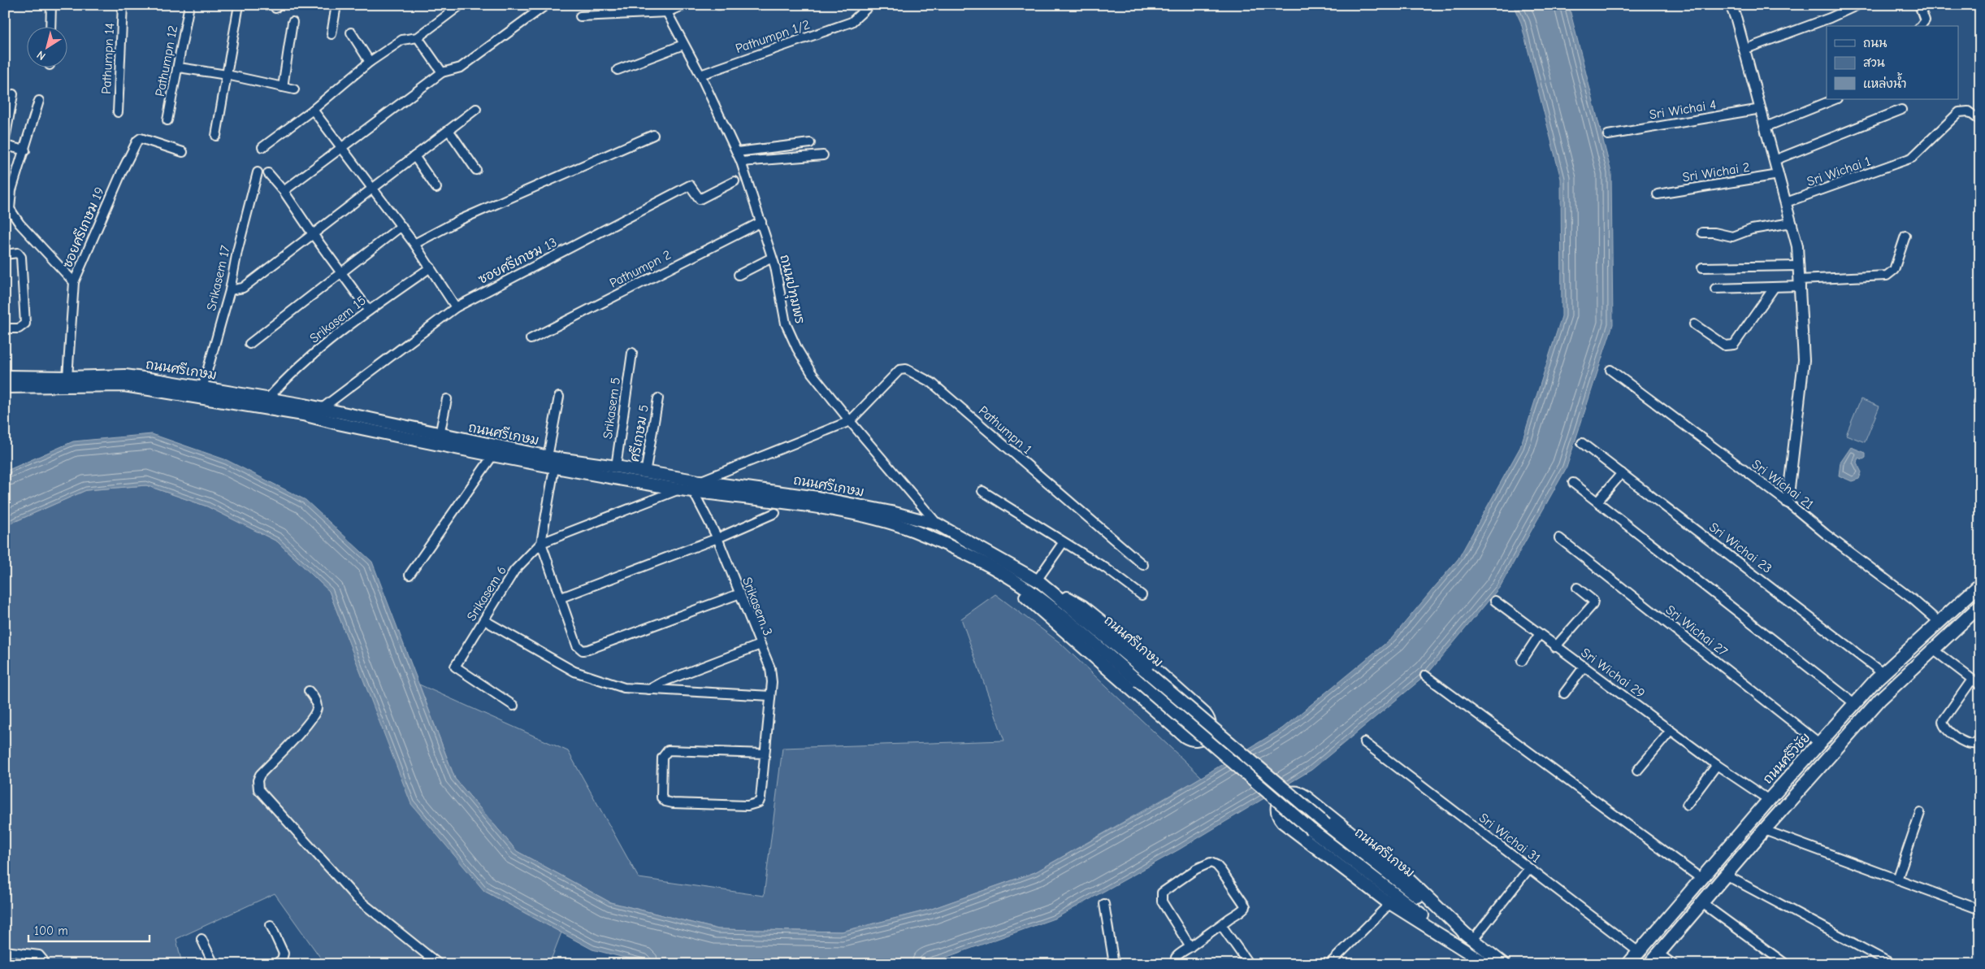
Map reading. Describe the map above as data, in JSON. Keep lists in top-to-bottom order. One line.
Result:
{"streets":{"main road":["ถนนศรีเกษม","ถนนศรีวิชัย"],"street":["Pathumpn 1/2","Pathumpn 14","Pathumpn 12","Sri Wichai 4","Sri Wichai 1","Sri Wichai 2","ซอยศรีเกษม 19","ซอยศรีเกษม 13","Pathumpn 2","Srikasem 17","ถนนปทุมพร","Srikasem 15","Srikasem 5","Pathumpn 1","ศรีเกษม 5","Sri Wichai 21","Sri Wichai 23","Srikasem 6","Srikasem 3","Sri Wichai 27","Sri Wichai 29","Sri Wichai 31"]},"crossings":[["Pathumpn 1/2","ถนนปทุมพร"],["ซอยศรีเกษม 19","ถนนศรีเกษม"],["ซอยศรีเกษม 13","ถนนศรีเกษม"],["Pathumpn 2","ถนนปทุมพร"],["Srikasem 17","ถนนศรีเกษม"],["ถนนปทุมพร","ถนนศรีเกษม"],["ถนนปทุมพร","Pathumpn 1"],["Srikasem 15","ถนนศรีเกษม"],["ถนนศรีเกษม","Srikasem 5"],["ถนนศรีเกษม","ศรีเกษม 5"],["ถนนศรีเกษม","Srikasem 3"],["Sri Wichai 21","ถนนศรีวิชัย"],["Sri Wichai 23","ถนนศรีวิชัย"],["Sri Wichai 27","ถนนศรีวิชัย"],["Sri Wichai 29","ถนนศรีวิชัย"],["ถนนศรีวิชัย","Sri Wichai 31"]],"legend":["ถนน","สวน","แหล่งน้ำ"],"scale_bar":"100 m","north":"bottom left"}
